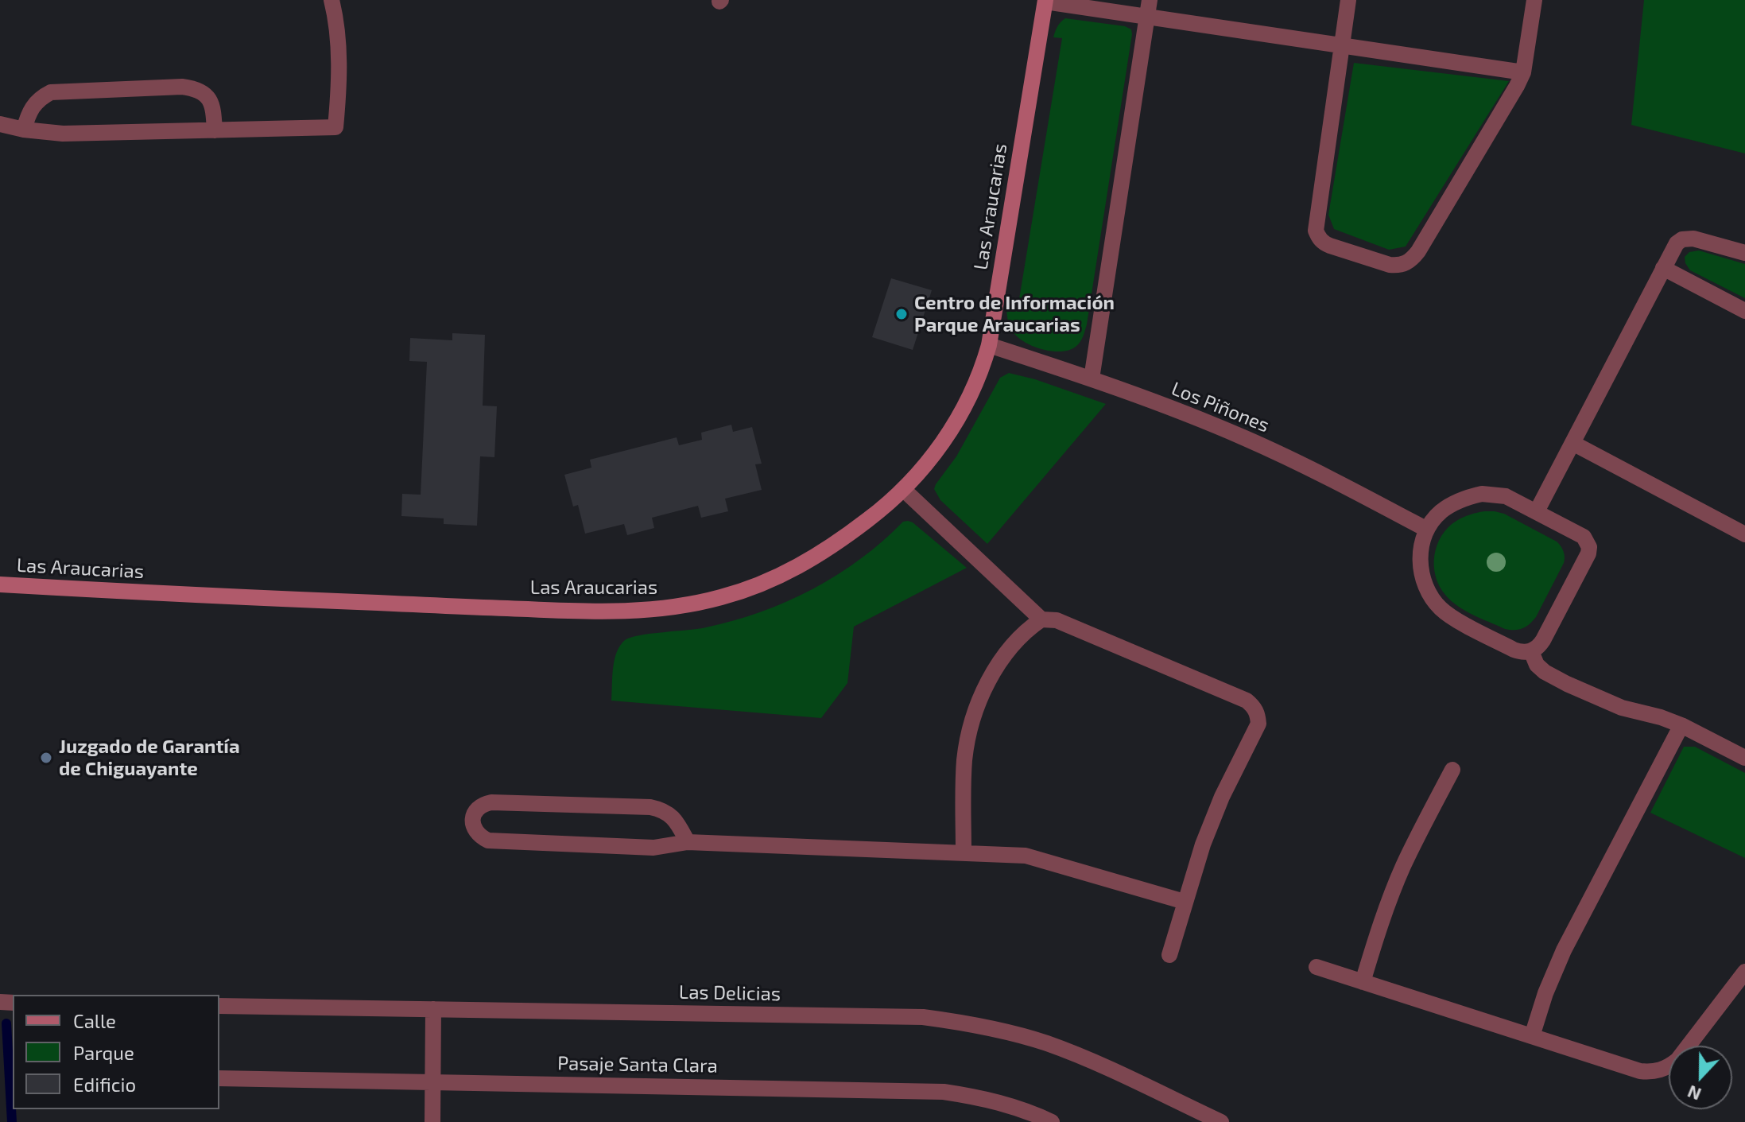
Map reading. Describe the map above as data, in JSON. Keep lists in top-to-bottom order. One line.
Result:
{"streets":{"street":["Las Araucarias","Los Piñones","Las Delicias","Pasaje Santa Clara"]},"crossings":[["Las Araucarias","Los Piñones"]],"places":["Centro de Información Parque Araucarias","Juzgado de Garantía de Chiguayante"],"legend":["Calle","Parque","Edificio"],"north":"bottom"}
